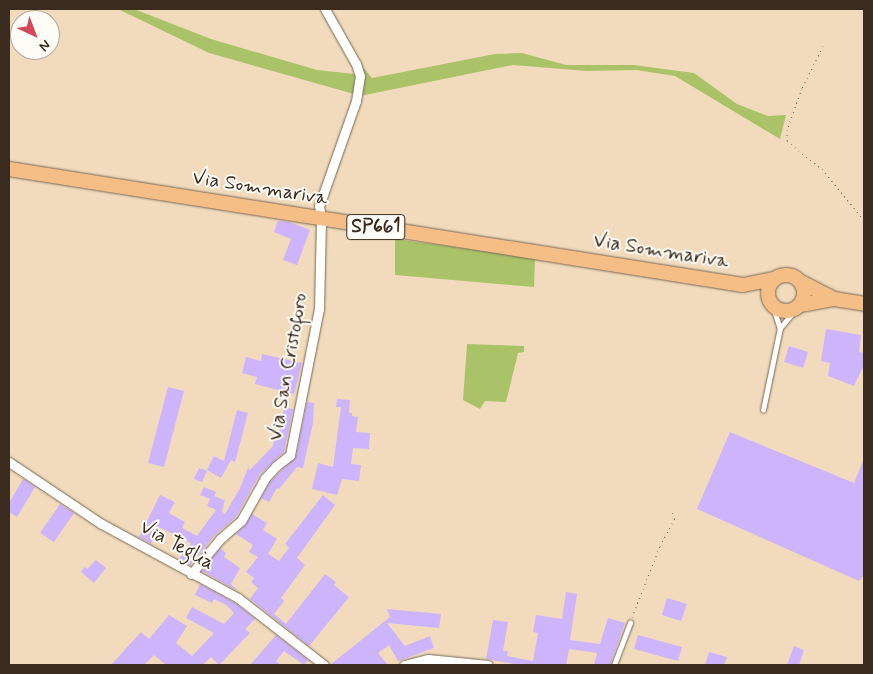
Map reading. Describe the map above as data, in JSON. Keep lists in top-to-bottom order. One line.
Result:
{"streets":{"main road":["Via Sommariva","SP661"],"street":["Via San Cristoforo","Via Teglia"]},"crossings":[["Via Sommariva","Via San Cristoforo"],["Via San Cristoforo","Via Teglia"]],"north":"bottom right"}
